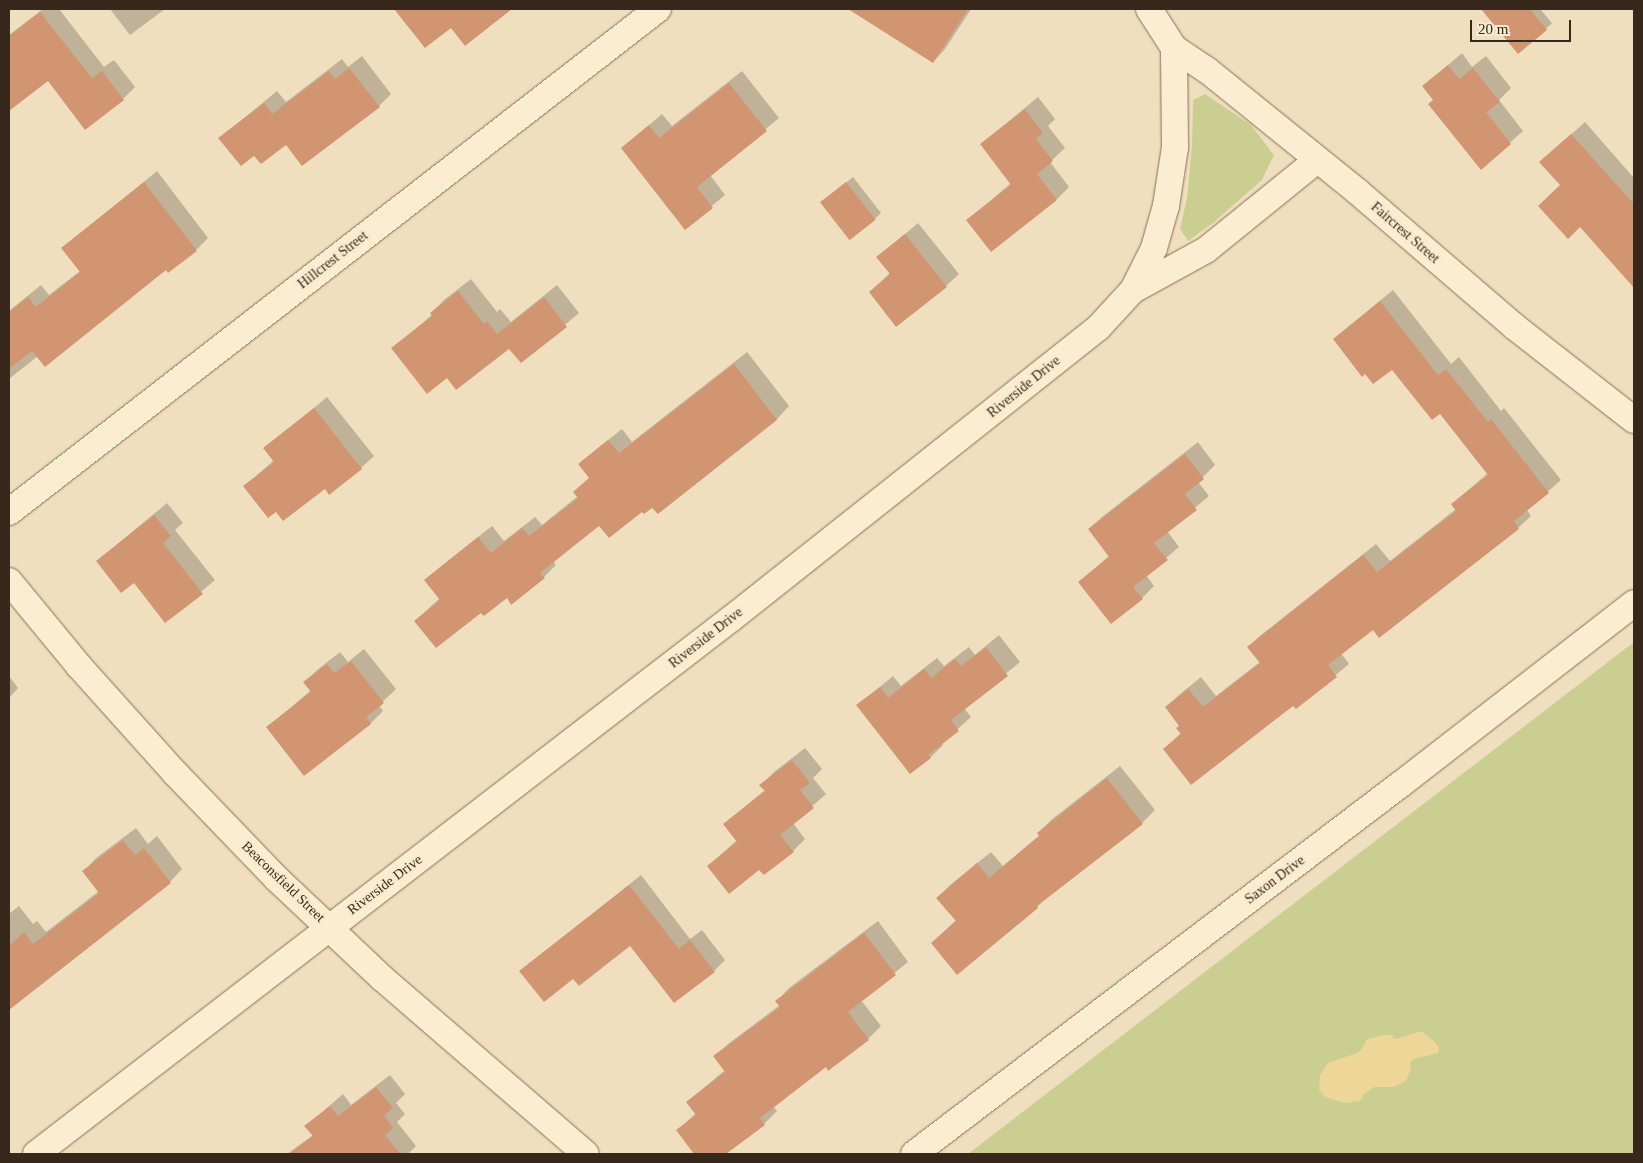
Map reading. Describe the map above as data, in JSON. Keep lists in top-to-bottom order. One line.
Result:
{"streets":{"street":["Faircrest Street","Hillcrest Street","Riverside Drive","Saxon Drive","Beaconsfield Street"]},"crossings":[["Faircrest Street","Riverside Drive"],["Riverside Drive","Beaconsfield Street"]],"scale_bar":"20 m"}
